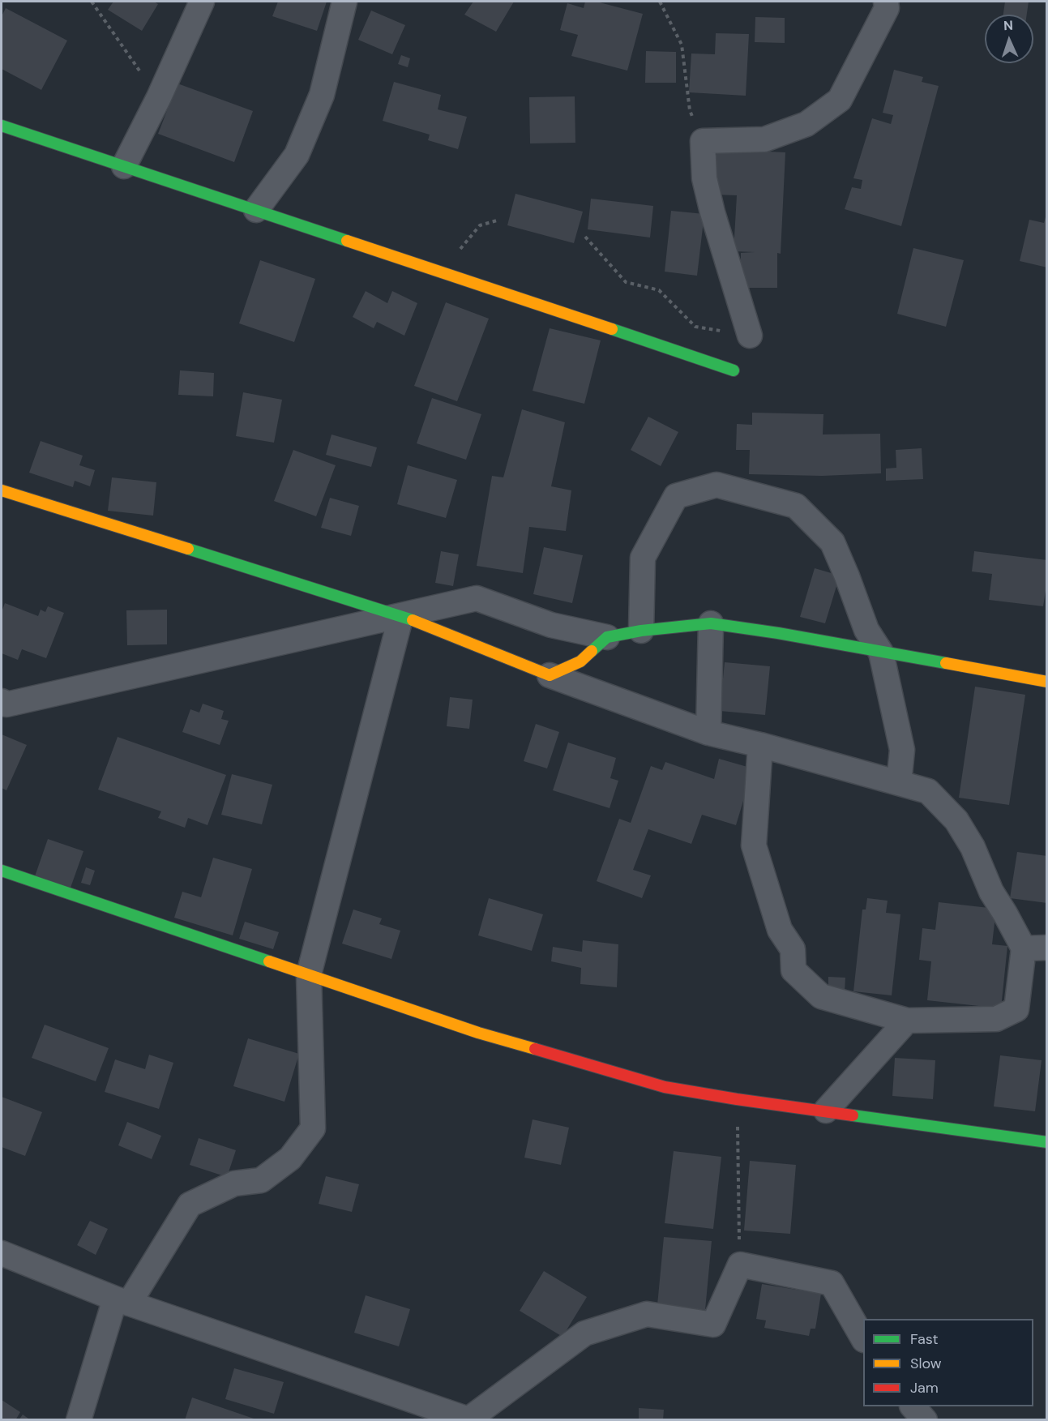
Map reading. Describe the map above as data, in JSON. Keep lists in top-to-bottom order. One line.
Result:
{"legend":["Fast","Slow","Jam"],"north":"top"}
